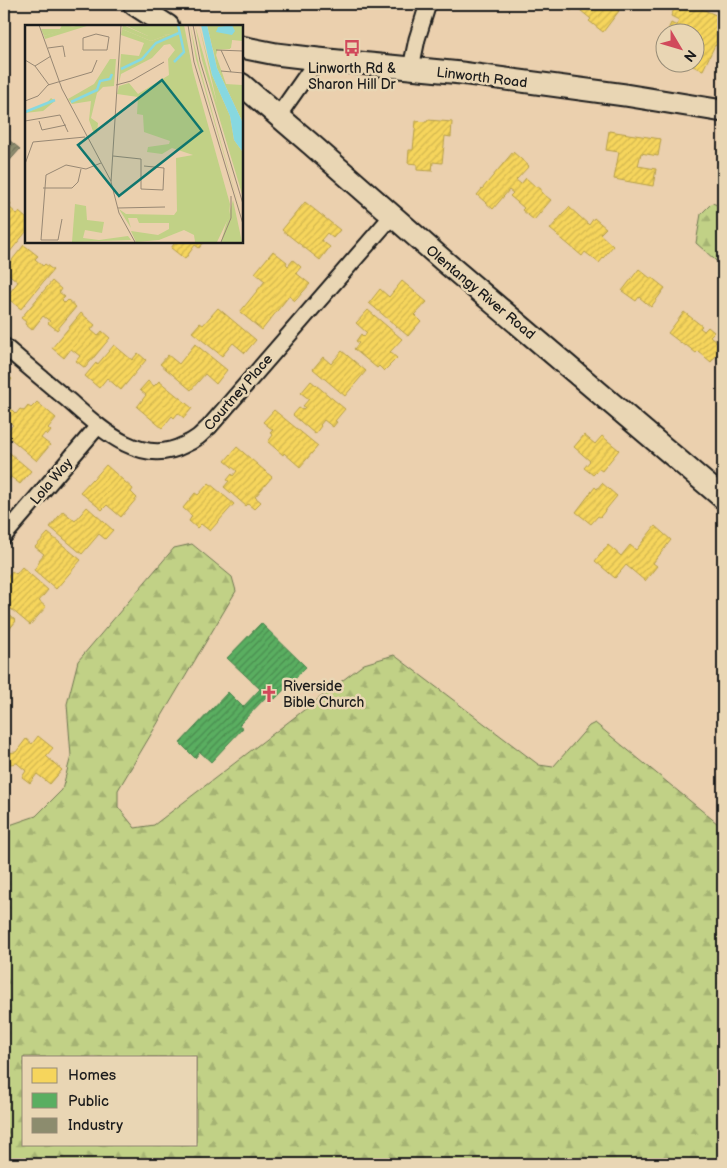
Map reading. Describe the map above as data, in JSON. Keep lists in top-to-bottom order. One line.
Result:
{"streets":{"main road":["Linworth Road","Olentangy River Road"],"street":["Courtney Place","Lola Way"]},"crossings":[["Olentangy River Road","Courtney Place"],["Courtney Place","Lola Way"]],"places":{"bus stop":["Linworth Rd & Sharon Hill Dr"],"church":["Riverside Bible Church"]},"legend":["Homes","Public","Industry"],"north":"bottom right"}
